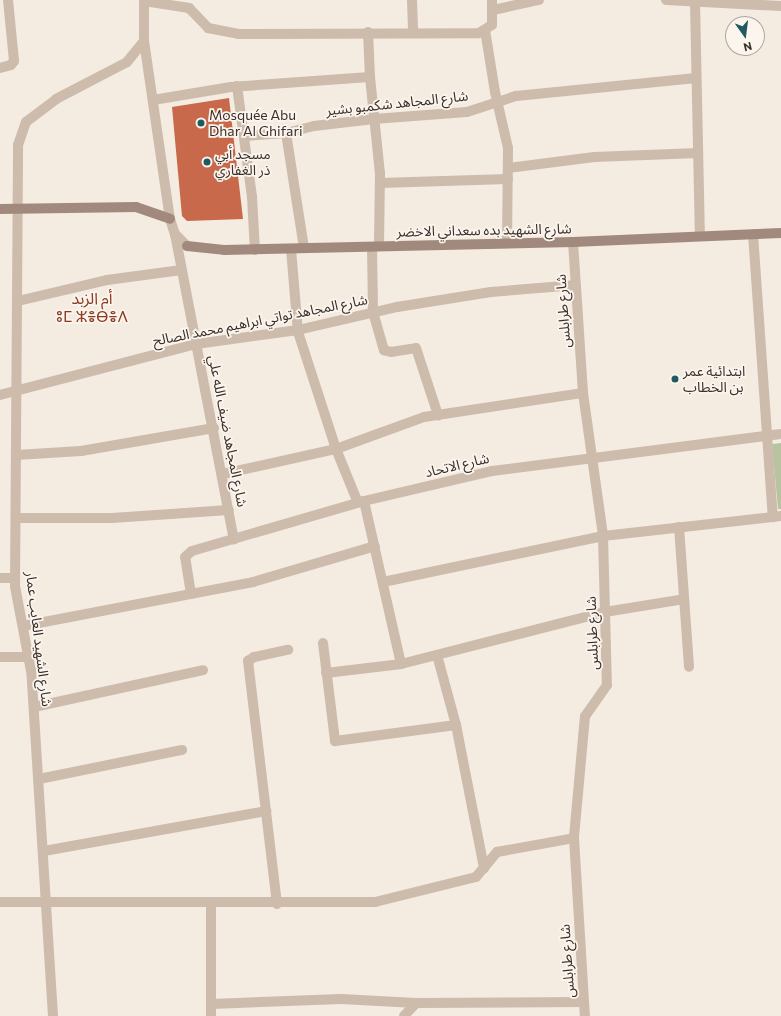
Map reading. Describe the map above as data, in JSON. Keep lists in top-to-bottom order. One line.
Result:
{"streets":{"main road":["شارع الشهيد بده سعداني الاخضر"],"street":["شارع المجاهد شكمبو بشير","شارع طرابلس","شارع المجاهد تواتي ابراهيم محمد الصالح","شارع المجاهد ضيف الله علي","شارع الاتحاد","شارع الشهيد العايب عمار"]},"crossings":[["شارع الشهيد بده سعداني الاخضر","شارع طرابلس"],["شارع طرابلس","شارع المجاهد تواتي ابراهيم محمد الصالح"],["شارع طرابلس","شارع الاتحاد"],["شارع المجاهد تواتي ابراهيم محمد الصالح","شارع المجاهد ضيف الله علي"],["شارع المجاهد تواتي ابراهيم محمد الصالح","شارع الشهيد العايب عمار"],["شارع المجاهد ضيف الله علي","شارع الاتحاد"],["شارع المجاهد ضيف الله علي","شارع الشهيد العايب عمار"]],"districts":["أم الزبد ⵓⵎ ⵣⴻⴱⴻⴷ"],"places":["Mosquée Abu Dhar Al Ghifari","مسجد أبي ذر الغفاري","ابتدائية عمر بن الخطاب"],"north":"bottom"}
